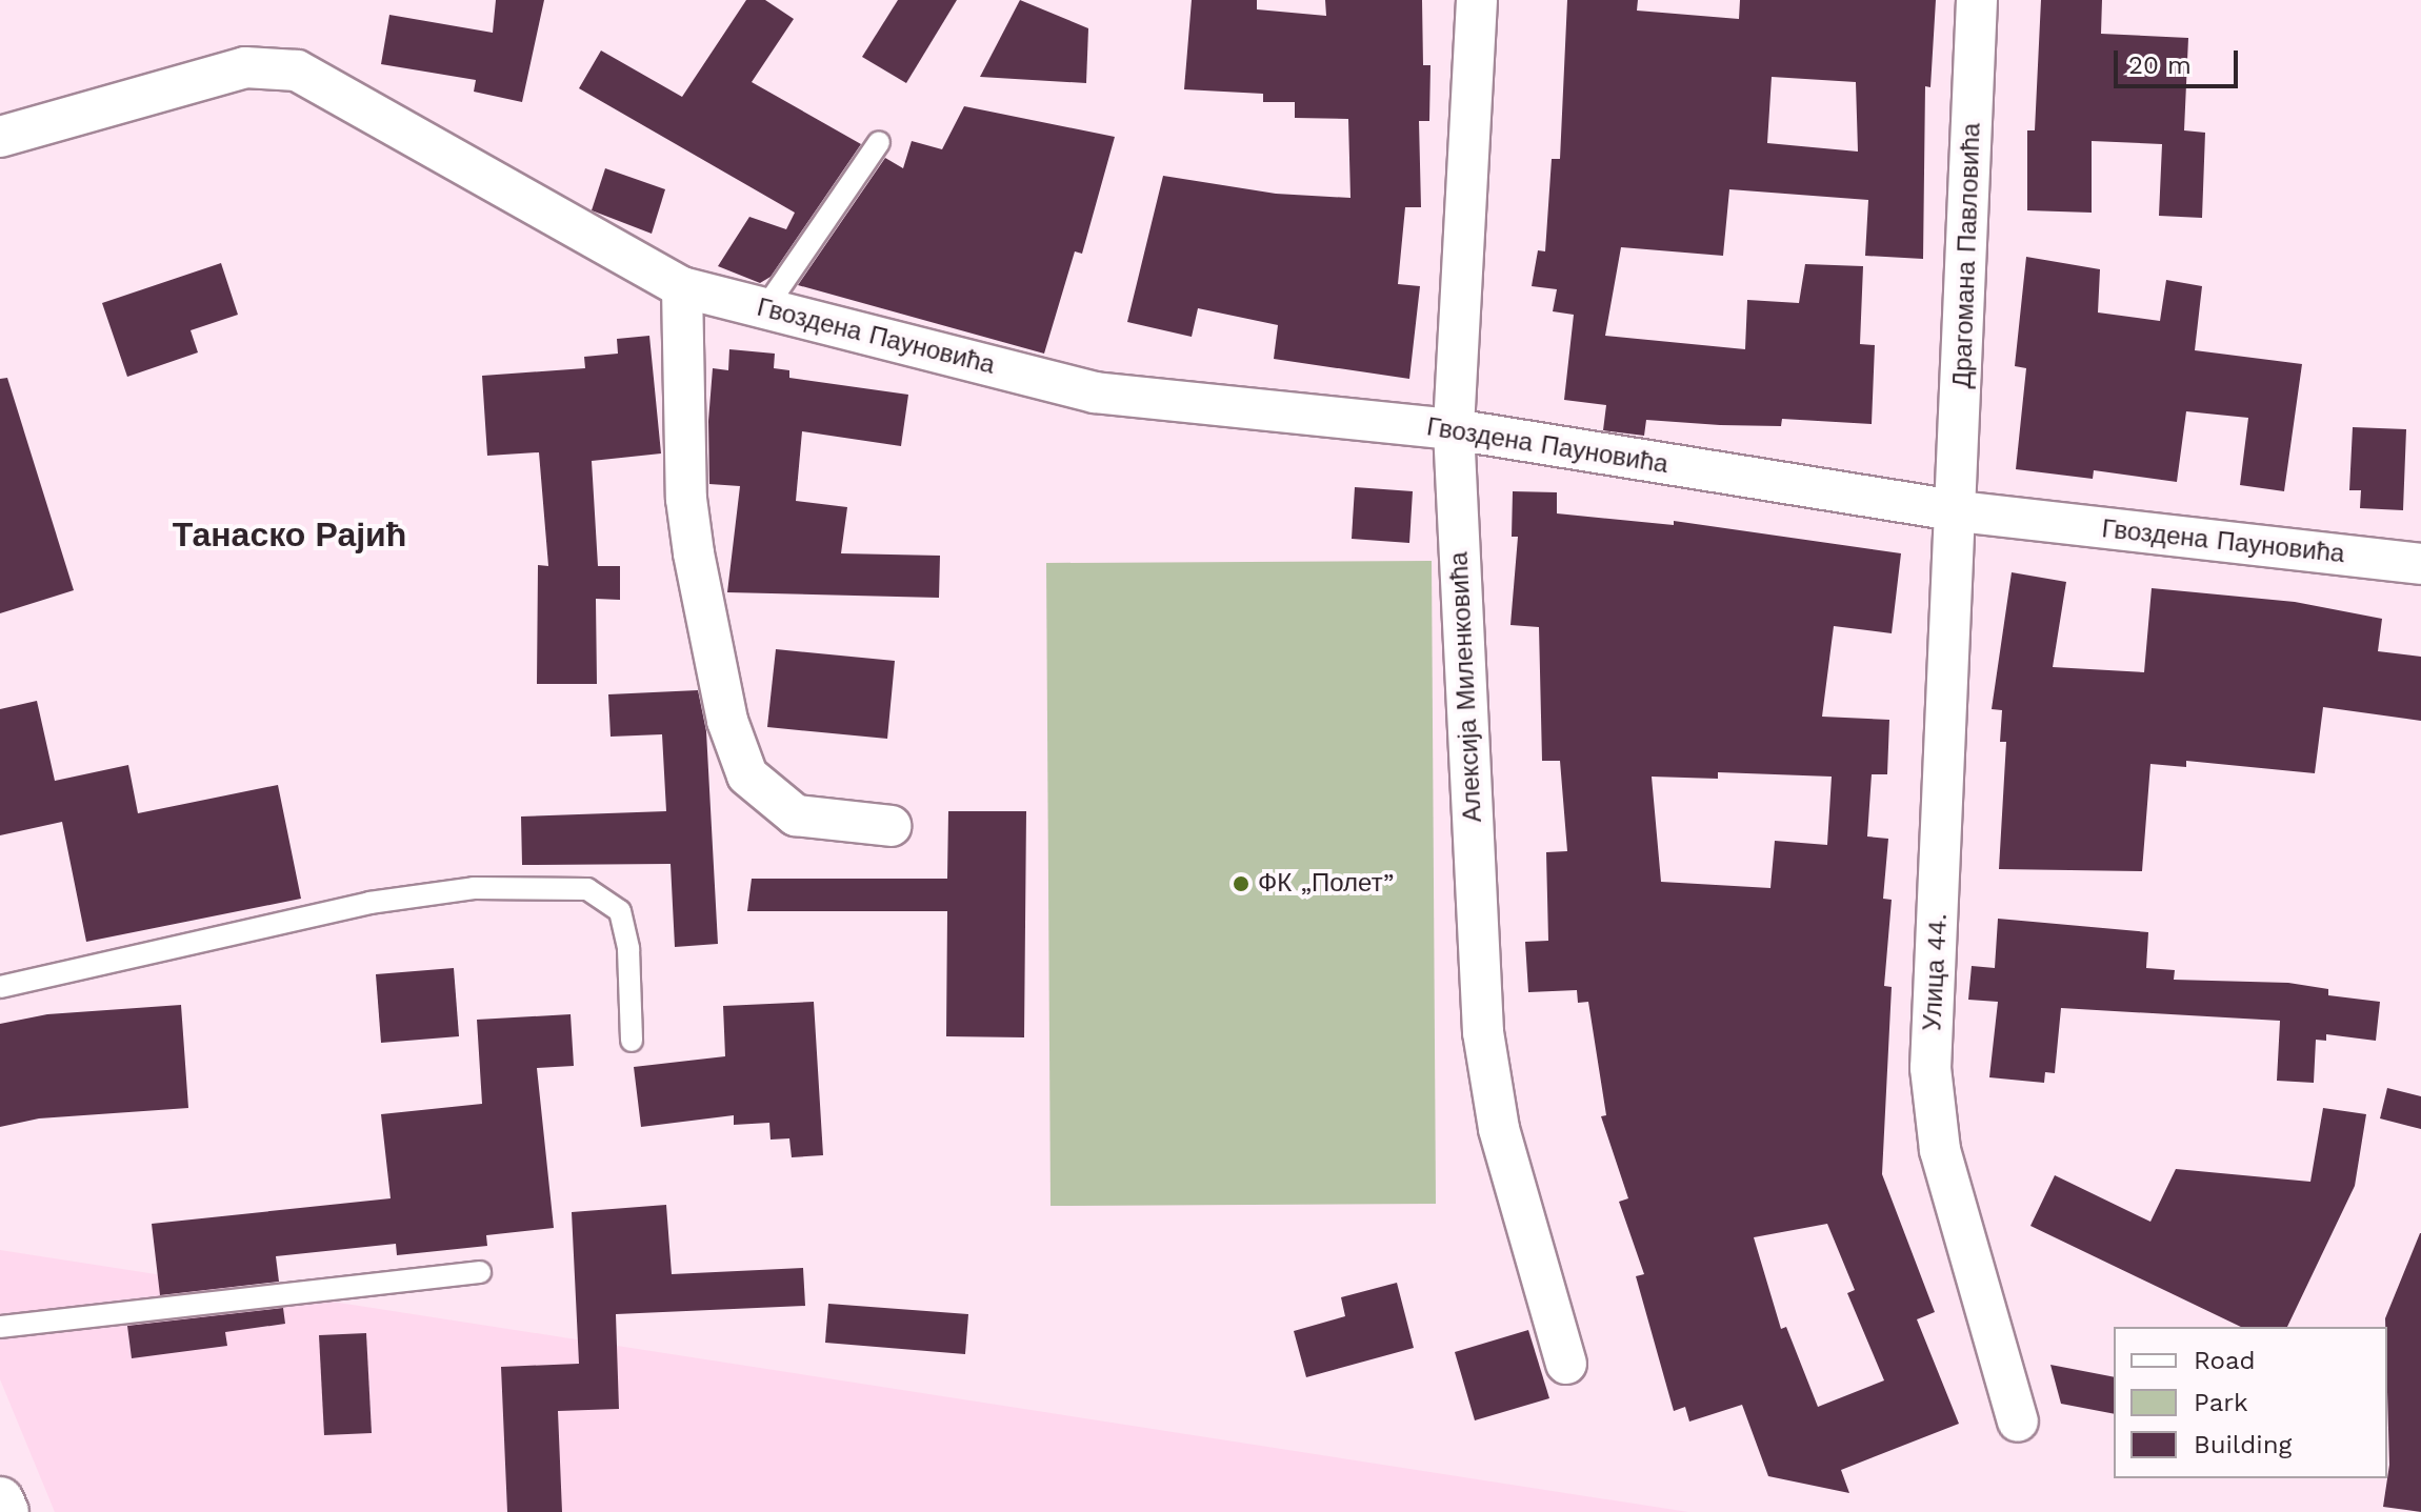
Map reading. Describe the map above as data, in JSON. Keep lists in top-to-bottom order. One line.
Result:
{"streets":{"street":["Драгомана Павловића","Гвоздена Пауновића","Алексија Миленковића","Улица 44."]},"crossings":[["Драгомана Павловића","Гвоздена Пауновића"],["Драгомана Павловића","Улица 44."],["Гвоздена Пауновића","Алексија Миленковића"],["Гвоздена Пауновића","Улица 44."]],"districts":["Танаско Рајић"],"places":["ФК „Полет”"],"legend":["Road","Park","Building"],"scale_bar":"20 m"}
